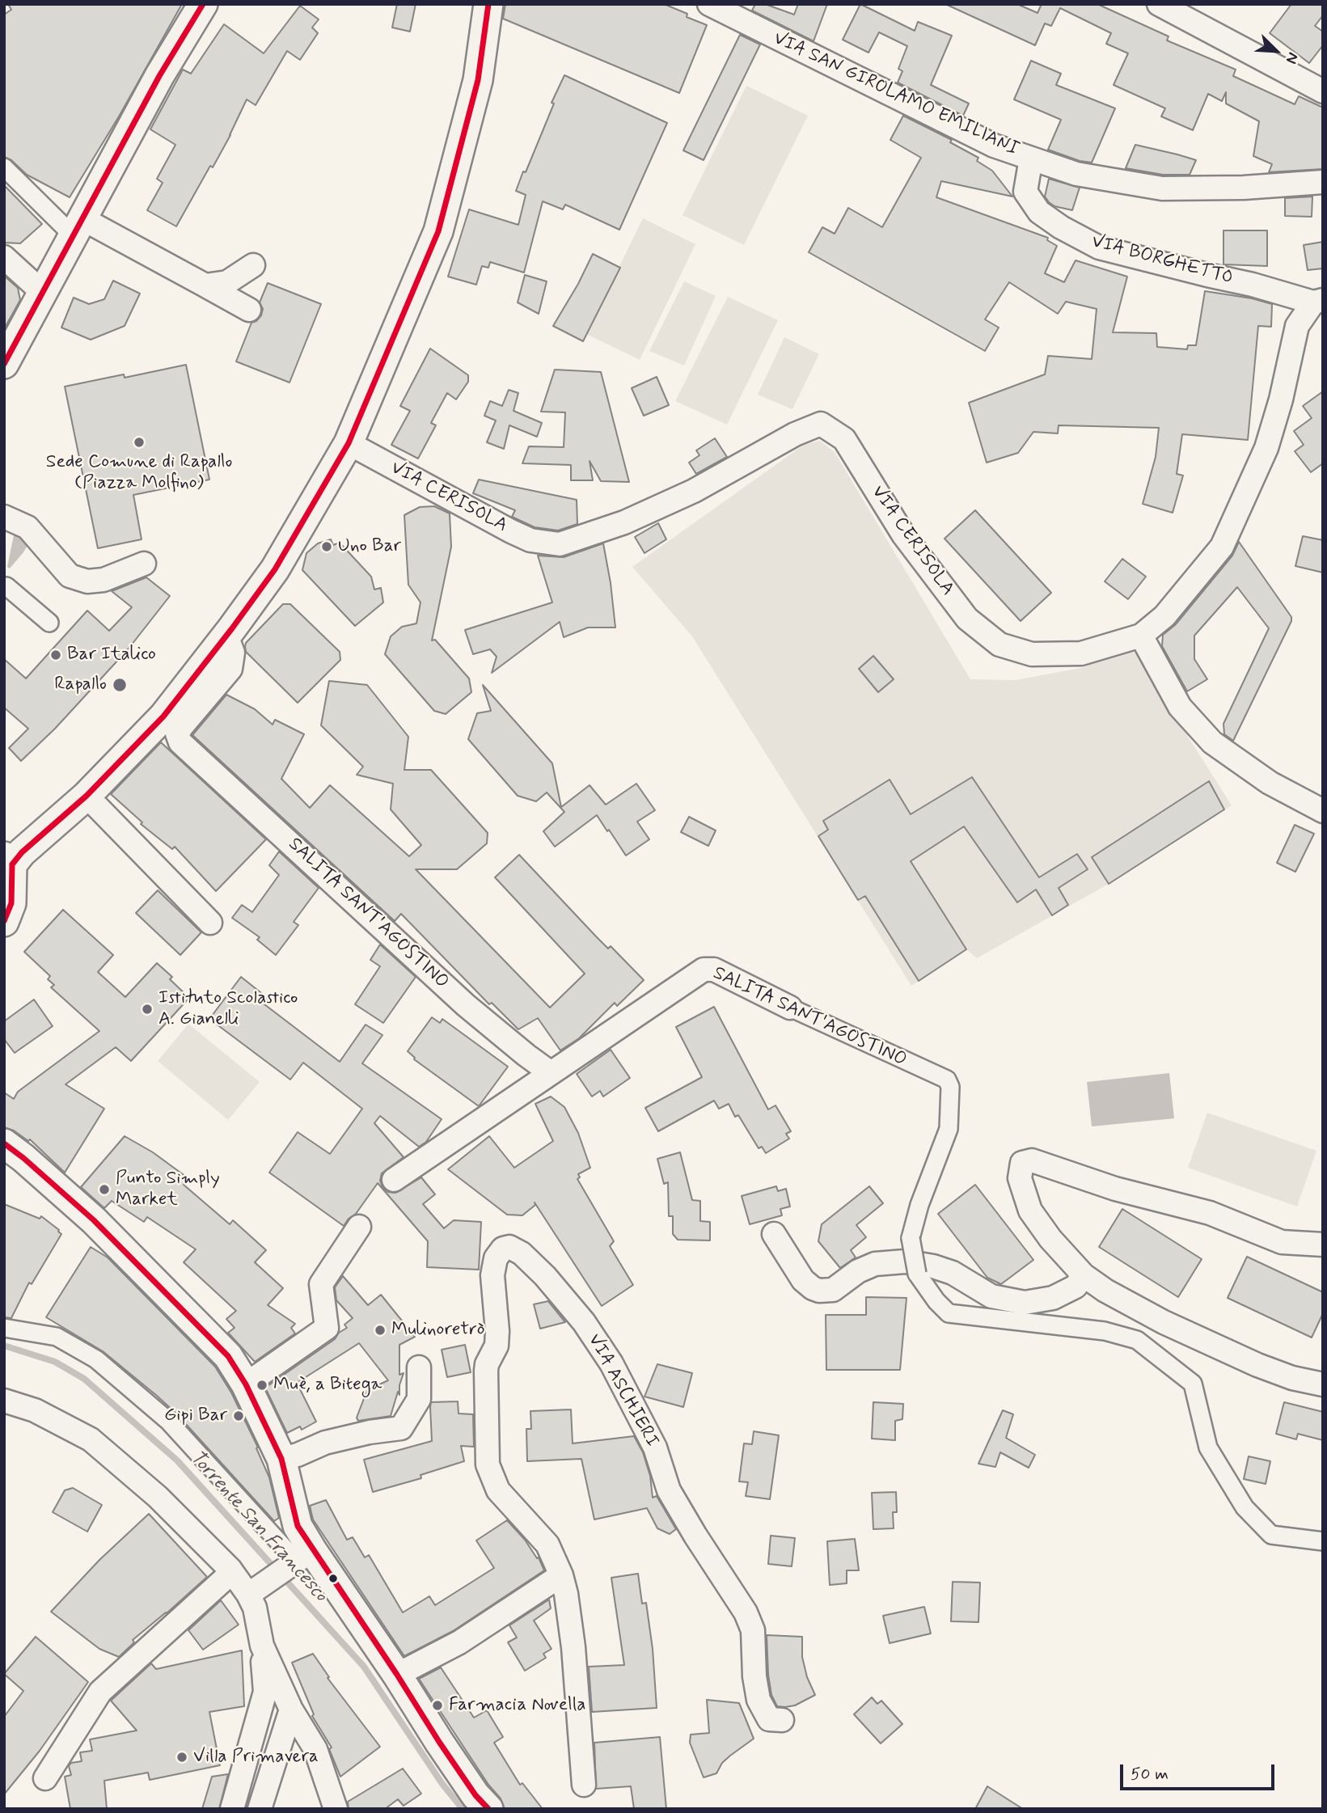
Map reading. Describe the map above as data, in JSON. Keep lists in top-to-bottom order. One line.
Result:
{"streets":{"street":["VIA SAN GIROLAMO EMILIANI","VIA BORGHETTO","VIA CERISOLA","SALITA SANT'AGOSTINO","VIA ASCHIERI"]},"crossings":[["VIA SAN GIROLAMO EMILIANI","VIA BORGHETTO"],["VIA BORGHETTO","VIA CERISOLA"]],"water":["Torrente San Francesco"],"places":["Sede Comune di Rapallo (Piazza Molfino)","Uno Bar","Bar Italico","Rapallo","Istituto Scolastico A. Gianelli","Punto Simply Market","Mulinoretrò","Muè, a Bitega","Gipi Bar","Farmacia Novella","Villa Primavera"],"scale_bar":"50 m","north":"bottom right"}
